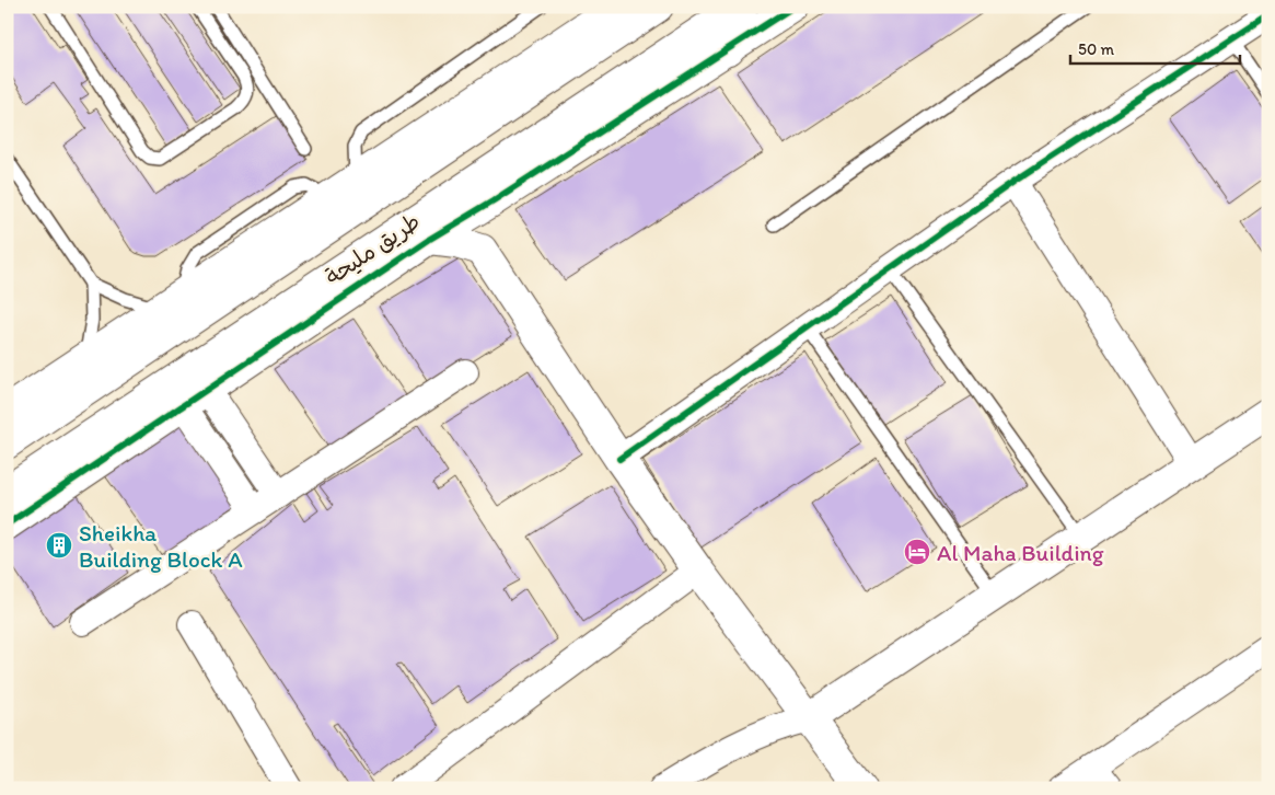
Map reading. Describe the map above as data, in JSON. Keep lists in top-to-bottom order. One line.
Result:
{"streets":{"street":["طريق مليحة"]},"places":{"building":["Sheikha Building Block A"],"hotel":["Al Maha Building"]},"scale_bar":"50 m"}
